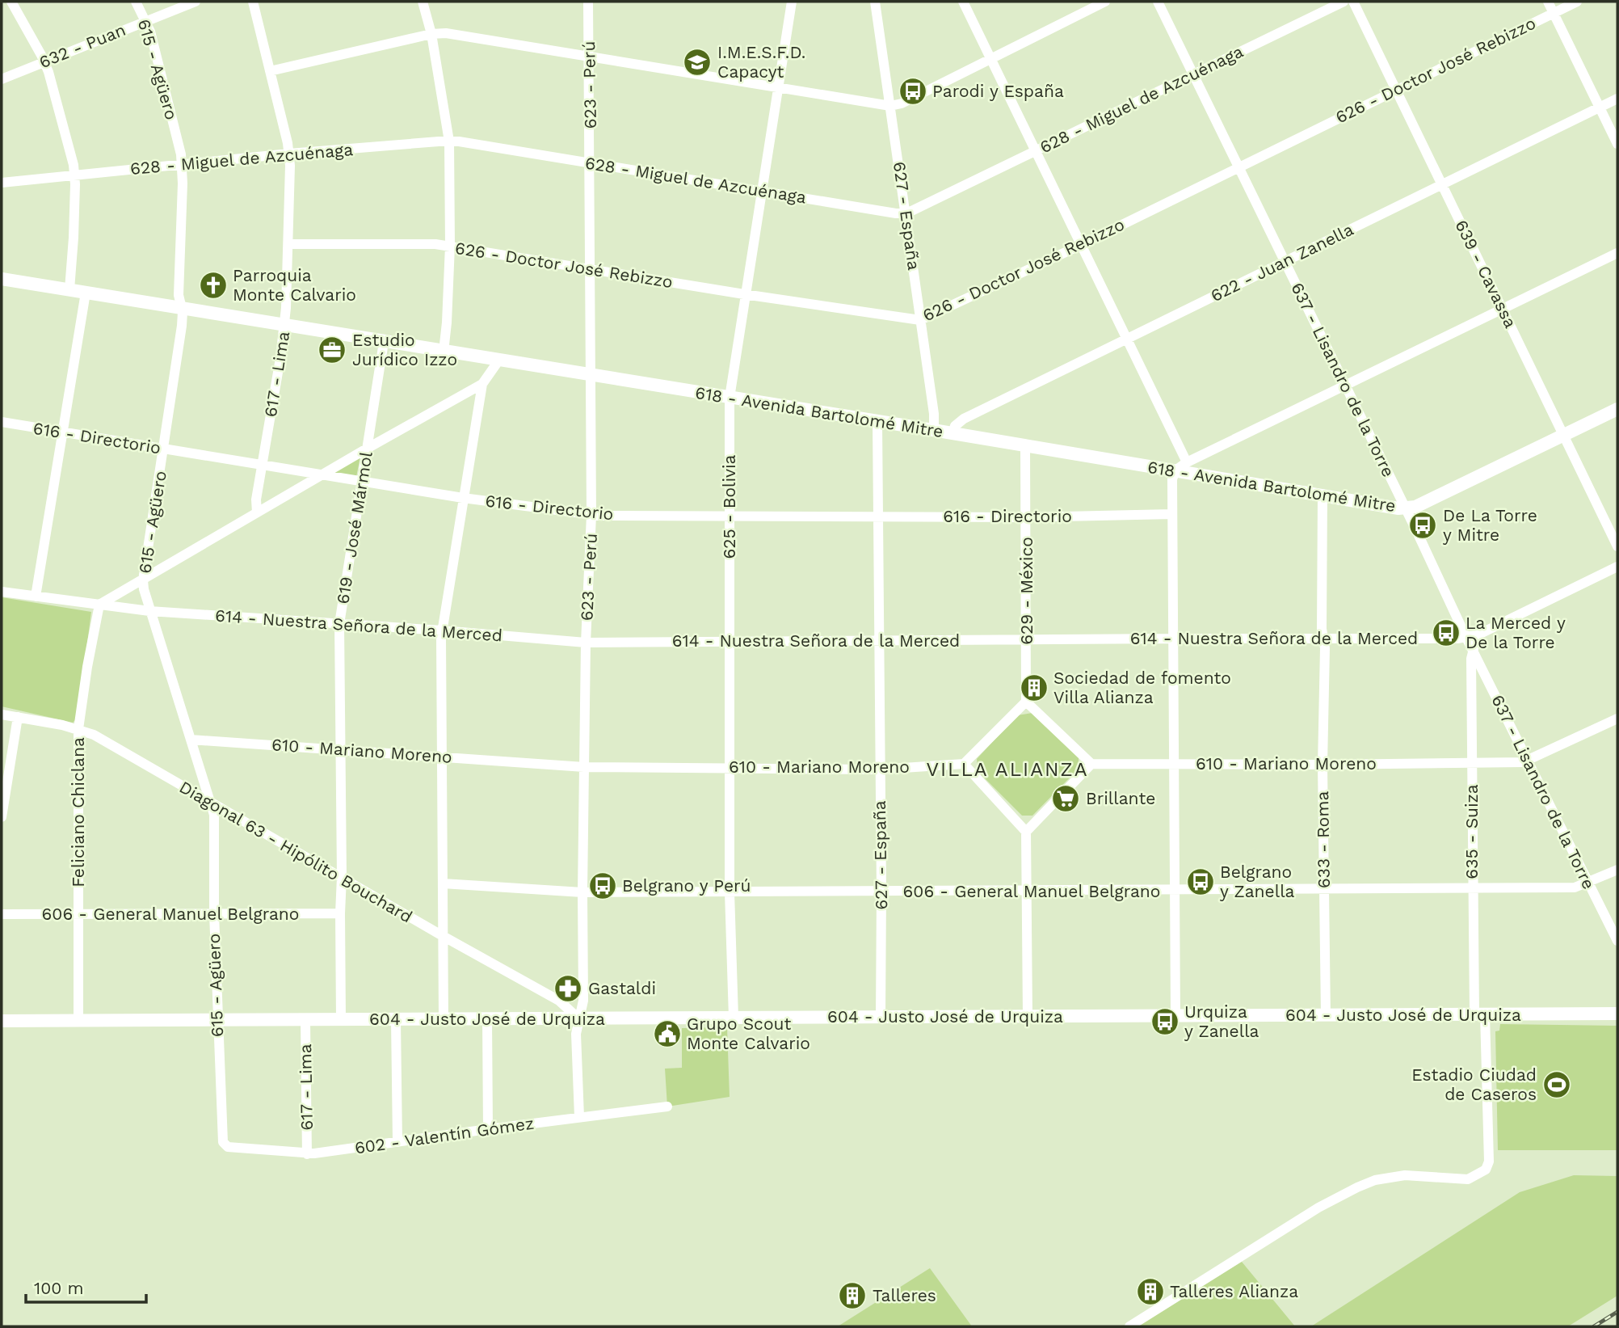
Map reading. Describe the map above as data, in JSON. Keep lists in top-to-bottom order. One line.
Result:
{"streets":{"main road":["618 - Avenida Bartolomé Mitre","604 - Justo José de Urquiza"],"street":["632 - Puan","615 - Agüero","626 - Doctor José Rebizzo","623 - Perú","628 - Miguel de Azcuénaga","627 - España","622 - Juan Zanella","639 - Cavassa","617 - Lima","637 - Lisandro de la Torre","616 - Directorio","625 - Bolivia","619 - José Mármol","629 - México","614 - Nuestra Señora de la Merced","610 - Mariano Moreno","Feliciano Chiclana","635 - Suiza","633 - Roma","Diagonal 63 - Hipólito Bouchard","606 - General Manuel Belgrano","602 - Valentín Gómez"]},"crossings":[["632 - Puan","615 - Agüero"],["615 - Agüero","628 - Miguel de Azcuénaga"],["615 - Agüero","618 - Avenida Bartolomé Mitre"],["615 - Agüero","616 - Directorio"],["615 - Agüero","614 - Nuestra Señora de la Merced"],["615 - Agüero","610 - Mariano Moreno"],["615 - Agüero","Diagonal 63 - Hipólito Bouchard"],["615 - Agüero","606 - General Manuel Belgrano"],["615 - Agüero","604 - Justo José de Urquiza"],["615 - Agüero","602 - Valentín Gómez"],["626 - Doctor José Rebizzo","623 - Perú"],["626 - Doctor José Rebizzo","627 - España"],["626 - Doctor José Rebizzo","639 - Cavassa"],["626 - Doctor José Rebizzo","617 - Lima"],["626 - Doctor José Rebizzo","637 - Lisandro de la Torre"],["626 - Doctor José Rebizzo","625 - Bolivia"],["623 - Perú","628 - Miguel de Azcuénaga"],["623 - Perú","618 - Avenida Bartolomé Mitre"],["623 - Perú","616 - Directorio"],["623 - Perú","614 - Nuestra Señora de la Merced"],["623 - Perú","610 - Mariano Moreno"],["623 - Perú","Diagonal 63 - Hipólito Bouchard"],["623 - Perú","606 - General Manuel Belgrano"],["623 - Perú","604 - Justo José de Urquiza"],["623 - Perú","602 - Valentín Gómez"],["628 - Miguel de Azcuénaga","627 - España"],["628 - Miguel de Azcuénaga","617 - Lima"],["628 - Miguel de Azcuénaga","637 - Lisandro de la Torre"],["628 - Miguel de Azcuénaga","625 - Bolivia"],["627 - España","618 - Avenida Bartolomé Mitre"],["627 - España","616 - Directorio"],["627 - España","614 - Nuestra Señora de la Merced"],["627 - España","610 - Mariano Moreno"],["627 - España","606 - General Manuel Belgrano"],["627 - España","604 - Justo José de Urquiza"],["622 - Juan Zanella","639 - Cavassa"],["622 - Juan Zanella","637 - Lisandro de la Torre"],["622 - Juan Zanella","618 - Avenida Bartolomé Mitre"],["639 - Cavassa","618 - Avenida Bartolomé Mitre"],["617 - Lima","618 - Avenida Bartolomé Mitre"],["617 - Lima","616 - Directorio"],["617 - Lima","604 - Justo José de Urquiza"],["617 - Lima","602 - Valentín Gómez"],["637 - Lisandro de la Torre","618 - Avenida Bartolomé Mitre"],["637 - Lisandro de la Torre","614 - Nuestra Señora de la Merced"],["637 - Lisandro de la Torre","610 - Mariano Moreno"],["637 - Lisandro de la Torre","635 - Suiza"],["637 - Lisandro de la Torre","606 - General Manuel Belgrano"],["618 - Avenida Bartolomé Mitre","625 - Bolivia"],["618 - Avenida Bartolomé Mitre","619 - José Mármol"],["618 - Avenida Bartolomé Mitre","629 - México"],["618 - Avenida Bartolomé Mitre","633 - Roma"],["616 - Directorio","625 - Bolivia"],["616 - Directorio","619 - José Mármol"],["616 - Directorio","629 - México"],["625 - Bolivia","614 - Nuestra Señora de la Merced"],["625 - Bolivia","610 - Mariano Moreno"],["625 - Bolivia","606 - General Manuel Belgrano"],["625 - Bolivia","604 - Justo José de Urquiza"],["619 - José Mármol","614 - Nuestra Señora de la Merced"],["619 - José Mármol","610 - Mariano Moreno"],["619 - José Mármol","Diagonal 63 - Hipólito Bouchard"],["619 - José Mármol","606 - General Manuel Belgrano"],["619 - José Mármol","604 - Justo José de Urquiza"],["629 - México","614 - Nuestra Señora de la Merced"],["614 - Nuestra Señora de la Merced","Feliciano Chiclana"],["614 - Nuestra Señora de la Merced","633 - Roma"],["610 - Mariano Moreno","635 - Suiza"],["610 - Mariano Moreno","633 - Roma"],["Feliciano Chiclana","Diagonal 63 - Hipólito Bouchard"],["Feliciano Chiclana","606 - General Manuel Belgrano"],["Feliciano Chiclana","604 - Justo José de Urquiza"],["635 - Suiza","606 - General Manuel Belgrano"],["635 - Suiza","604 - Justo José de Urquiza"],["633 - Roma","606 - General Manuel Belgrano"],["633 - Roma","604 - Justo José de Urquiza"],["Diagonal 63 - Hipólito Bouchard","604 - Justo José de Urquiza"]],"districts":["VILLA ALIANZA"],"places":{"school or university":["I.M.E.S.F.D. Capacyt"],"bus stop":["Parodi y España","De La Torre y Mitre","La Merced y De la Torre","Belgrano y Zanella","Belgrano y Perú","Urquiza y Zanella"],"church":["Parroquia Monte Calvario"],"office":["Estudio Jurídico Izzo"],"building":["Sociedad de fomento Villa Alianza","Talleres Alianza","Talleres"],"supermarket":["Brillante"],"pharmacy":["Gastaldi"],"public building":["Grupo Scout Monte Calvario"],"sports":["Estadio Ciudad de Caseros"]},"scale_bar":"100 m"}
